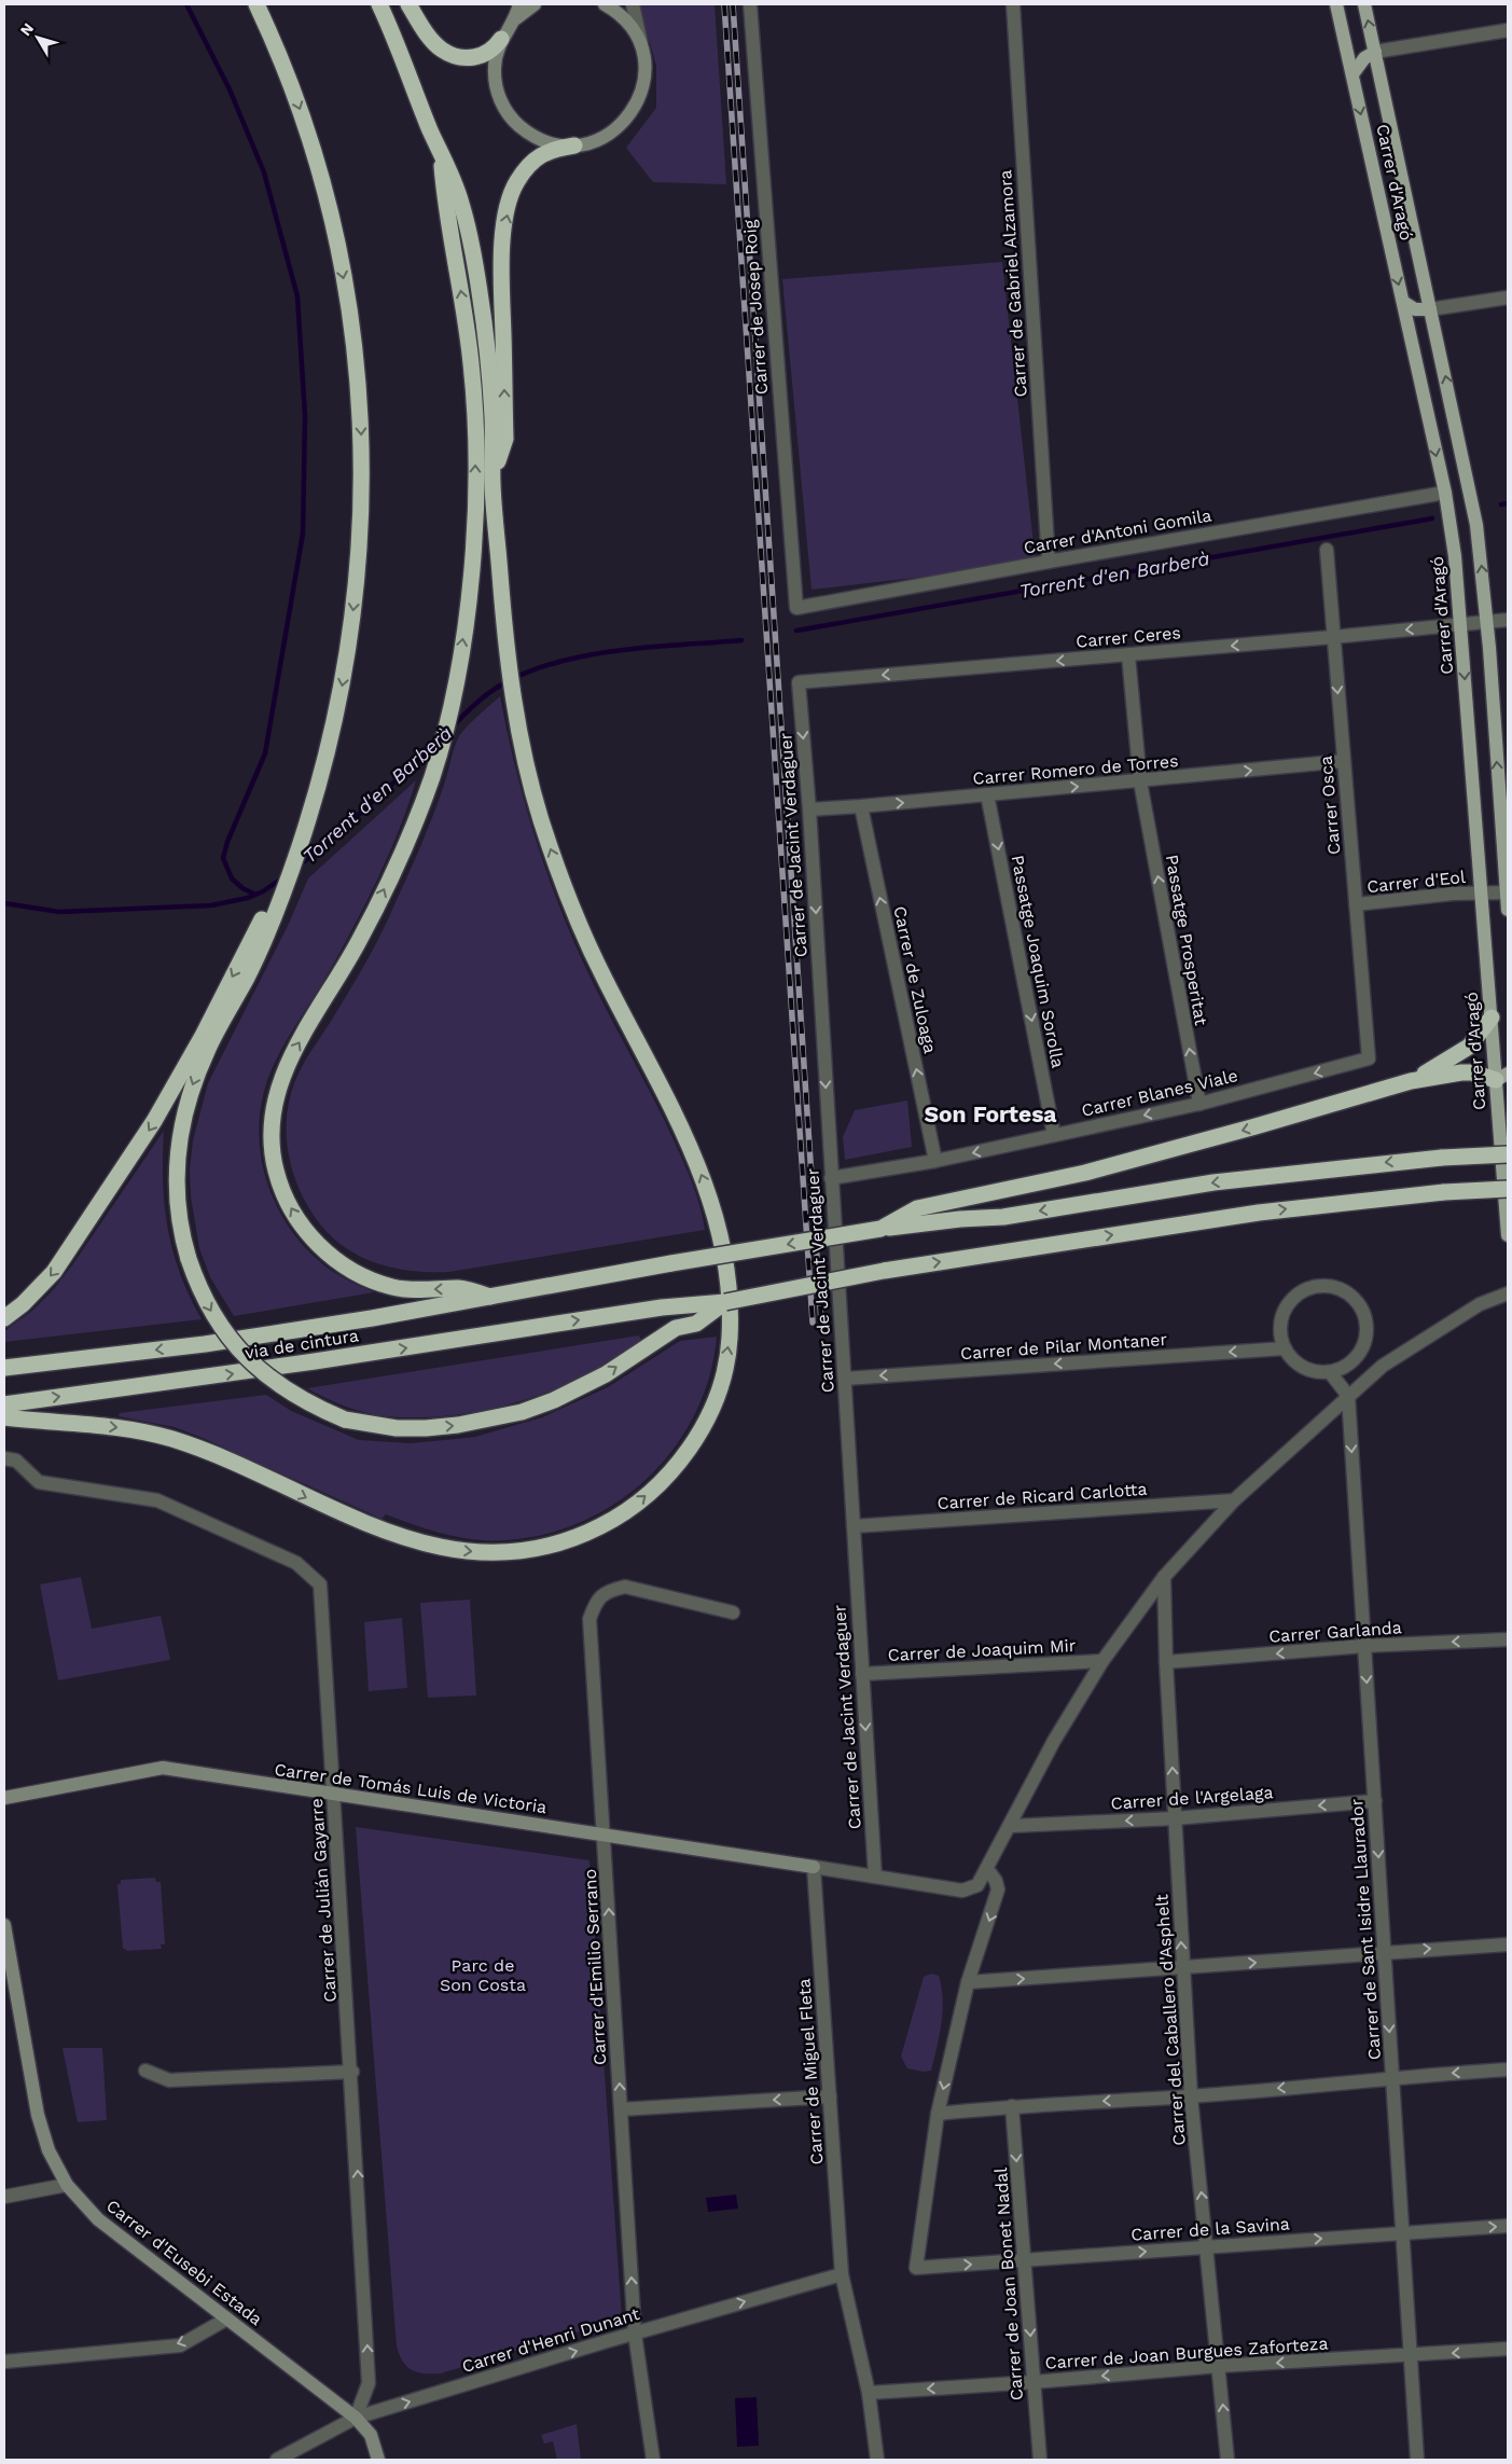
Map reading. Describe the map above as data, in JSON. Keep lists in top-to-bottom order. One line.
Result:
{"streets":{"highway":["via de cintura"],"main road":["Carrer d'Aragó"],"street":["Carrer de Gabriel Alzamora","Carrer de Josep Roig","Carrer d'Antoni Gomila","Carrer Ceres","Carrer Romero de Torres","Carrer Osca","Carrer de Jacint Verdaguer","Carrer d'Eol","Passatge Prosperitat","Passatge Joaquim Sorolla","Carrer de Zuloaga","Carrer Blanes Viale","Carrer de Pilar Montaner","Carrer de Ricard Carlotta","Carrer Garlanda","Carrer de Joaquim Mir","Carrer de Tomás Luis de Victoria","Carrer de l'Argelaga","Carrer de Julián Gayarre","Carrer de Sant Isidre Llaurador","Carrer d'Emilio Serrano","Carrer del Caballero d'Asphelt","Carrer de Miguel Fleta","Carrer de la Savina","Carrer d'Eusebi Estada","Carrer de Joan Bonet Nadal","Carrer d'Henri Dunant","Carrer de Joan Burgues Zaforteza"]},"crossings":[["Carrer d'Aragó","Carrer d'Antoni Gomila"],["Carrer d'Aragó","Carrer Ceres"],["Carrer d'Aragó","Carrer d'Eol"],["Carrer de Gabriel Alzamora","Carrer d'Antoni Gomila"],["Carrer de Josep Roig","Carrer d'Antoni Gomila"],["Carrer Ceres","Carrer Osca"],["Carrer Ceres","Carrer de Jacint Verdaguer"],["Carrer Ceres","Passatge Prosperitat"],["Carrer Romero de Torres","Carrer Osca"],["Carrer Romero de Torres","Carrer de Jacint Verdaguer"],["Carrer Romero de Torres","Passatge Prosperitat"],["Carrer Romero de Torres","Passatge Joaquim Sorolla"],["Carrer Romero de Torres","Carrer de Zuloaga"],["Carrer Osca","Carrer d'Eol"],["Carrer Osca","Carrer Blanes Viale"],["Carrer de Jacint Verdaguer","Carrer Blanes Viale"],["Carrer de Jacint Verdaguer","Carrer de Pilar Montaner"],["Carrer de Jacint Verdaguer","Carrer de Ricard Carlotta"],["Carrer de Jacint Verdaguer","Carrer de Joaquim Mir"],["Passatge Prosperitat","Carrer Blanes Viale"],["Passatge Joaquim Sorolla","Carrer Blanes Viale"],["Carrer de Zuloaga","Carrer Blanes Viale"],["Carrer Garlanda","Carrer de Sant Isidre Llaurador"],["Carrer Garlanda","Carrer del Caballero d'Asphelt"],["Carrer de Tomás Luis de Victoria","Carrer de Julián Gayarre"],["Carrer de Tomás Luis de Victoria","Carrer d'Emilio Serrano"],["Carrer de Tomás Luis de Victoria","Carrer de Miguel Fleta"],["Carrer de l'Argelaga","Carrer de Sant Isidre Llaurador"],["Carrer de l'Argelaga","Carrer del Caballero d'Asphelt"],["Carrer de Julián Gayarre","Carrer d'Eusebi Estada"],["Carrer de Julián Gayarre","Carrer d'Henri Dunant"],["Carrer de Sant Isidre Llaurador","Carrer de la Savina"],["Carrer de Sant Isidre Llaurador","Carrer de Joan Burgues Zaforteza"],["Carrer d'Emilio Serrano","Carrer d'Henri Dunant"],["Carrer del Caballero d'Asphelt","Carrer de la Savina"],["Carrer del Caballero d'Asphelt","Carrer de Joan Burgues Zaforteza"],["Carrer de Miguel Fleta","Carrer d'Henri Dunant"],["Carrer de la Savina","Carrer de Joan Bonet Nadal"],["Carrer d'Eusebi Estada","Carrer d'Henri Dunant"],["Carrer de Joan Bonet Nadal","Carrer de Joan Burgues Zaforteza"]],"one_way":["Carrer Ceres","Carrer Romero de Torres","Carrer de Jacint Verdaguer","Passatge Prosperitat","Passatge Joaquim Sorolla","Carrer de Zuloaga","Carrer Blanes Viale","Carrer de Pilar Montaner","Carrer Garlanda","Carrer de l'Argelaga","Carrer de Sant Isidre Llaurador","Carrer d'Emilio Serrano","Carrer del Caballero d'Asphelt","Carrer de Joan Bonet Nadal","Carrer d'Henri Dunant","Carrer de Joan Burgues Zaforteza"],"districts":["Son Fortesa"],"water":["Torrent d'en Barberà"],"parks":["Parc de Son Costa"],"north":"top left"}
